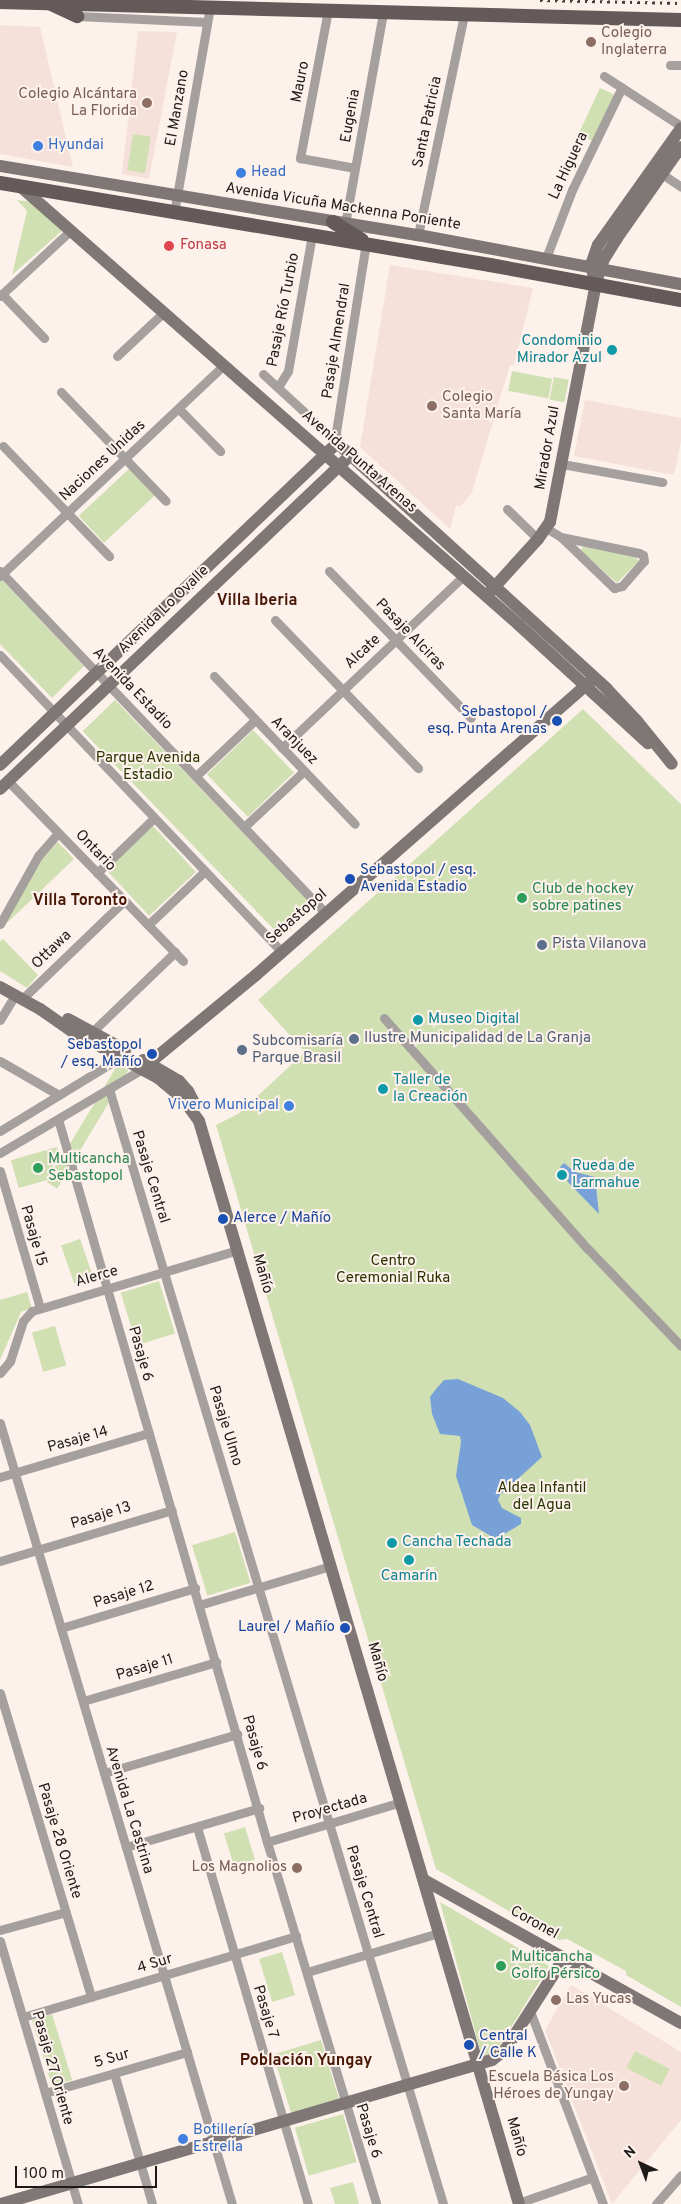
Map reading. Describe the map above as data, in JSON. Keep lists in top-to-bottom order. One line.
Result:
{"streets":{"street":["Mauro","El Manzano","Eugenia","Santa Patricia","La Higuera","Avenida Vicuña Mackenna Poniente","Pasaje Río Turbio","Pasaje Almendral","Mirador Azul","Naciones Unidas","Avenida Punta Arenas","Avenida Lo Ovalle","Pasaje Alciras","Alcate","Avenida Estadio","Aranjuez","Ontario","Sebastopol","Ottawa","Pasaje Central","Pasaje 15","Mañío","Alerce","Pasaje 6","Pasaje Ulmo","Pasaje 14","Pasaje 13","Pasaje 12","Pasaje 11","Proyectada","Avenida La Castrina","Pasaje 28 Oriente","Coronel","4 Sur","Pasaje 7","5 Sur","Pasaje 27 Oriente"]},"crossings":[["Mauro","Eugenia"],["El Manzano","Avenida Vicuña Mackenna Poniente"],["Eugenia","Avenida Vicuña Mackenna Poniente"],["Santa Patricia","Avenida Vicuña Mackenna Poniente"],["La Higuera","Avenida Vicuña Mackenna Poniente"],["Avenida Vicuña Mackenna Poniente","Mirador Azul"],["Pasaje Río Turbio","Avenida Punta Arenas"],["Pasaje Almendral","Avenida Punta Arenas"],["Pasaje Almendral","Avenida Lo Ovalle"],["Mirador Azul","Avenida Punta Arenas"],["Naciones Unidas","Avenida Punta Arenas"],["Naciones Unidas","Avenida Estadio"],["Avenida Punta Arenas","Avenida Lo Ovalle"],["Avenida Punta Arenas","Alcate"],["Avenida Punta Arenas","Sebastopol"],["Avenida Lo Ovalle","Avenida Estadio"],["Avenida Lo Ovalle","Ontario"],["Pasaje Alciras","Alcate"],["Alcate","Aranjuez"],["Avenida Estadio","Sebastopol"],["Ontario","Ottawa"],["Sebastopol","Pasaje Central"],["Sebastopol","Mañío"],["Sebastopol","Pasaje 6"],["Ottawa","Mañío"],["Pasaje Central","Alerce"],["Pasaje Central","Pasaje Ulmo"],["Pasaje Central","Proyectada"],["Pasaje 15","Alerce"],["Mañío","Alerce"],["Mañío","Proyectada"],["Mañío","Coronel"],["Alerce","Pasaje 6"],["Alerce","Pasaje Ulmo"],["Pasaje 6","Pasaje 14"],["Pasaje 6","Pasaje 13"],["Pasaje 6","Pasaje 12"],["Pasaje 6","Pasaje 11"],["Pasaje 6","Proyectada"],["Pasaje 6","4 Sur"],["Pasaje 14","Avenida La Castrina"],["Pasaje 13","Avenida La Castrina"],["Pasaje 12","Avenida La Castrina"],["Pasaje 11","Avenida La Castrina"],["Avenida La Castrina","4 Sur"],["Avenida La Castrina","5 Sur"],["Pasaje 28 Oriente","4 Sur"],["4 Sur","Pasaje 7"],["4 Sur","Pasaje 27 Oriente"],["5 Sur","Pasaje 27 Oriente"]],"districts":["Villa Iberia","Villa Toronto","Población Yungay"],"parks":["Parque Avenida Estadio","Centro Ceremonial Ruka","Aldea Infantil del Agua"],"places":["Colegio Inglaterra","Colegio Alcántara La Florida","Hyundai","Head","Fonasa","Condominio Mirador Azul","Colegio Santa María","Sebastopol / esq. Punta Arenas","Sebastopol / esq. Avenida Estadio","Club de hockey sobre patines","Pista Vilanova","Museo Digital","Ilustre Municipalidad de La Granja","Subcomisaría Parque Brasil","Sebastopol / esq. Mañío","Taller de la Creación","Vivero Municipal","Multicancha Sebastopol","Rueda de Larmahue","Alerce / Mañío","Cancha Techada","Camarín","Laurel / Mañío","Los Magnolios","Multicancha Golfo Pérsico","Las Yucas","Central / Calle K","Escuela Básica Los Héroes de Yungay","Botillería Estrella"],"scale_bar":"100 m","north":"top left"}
